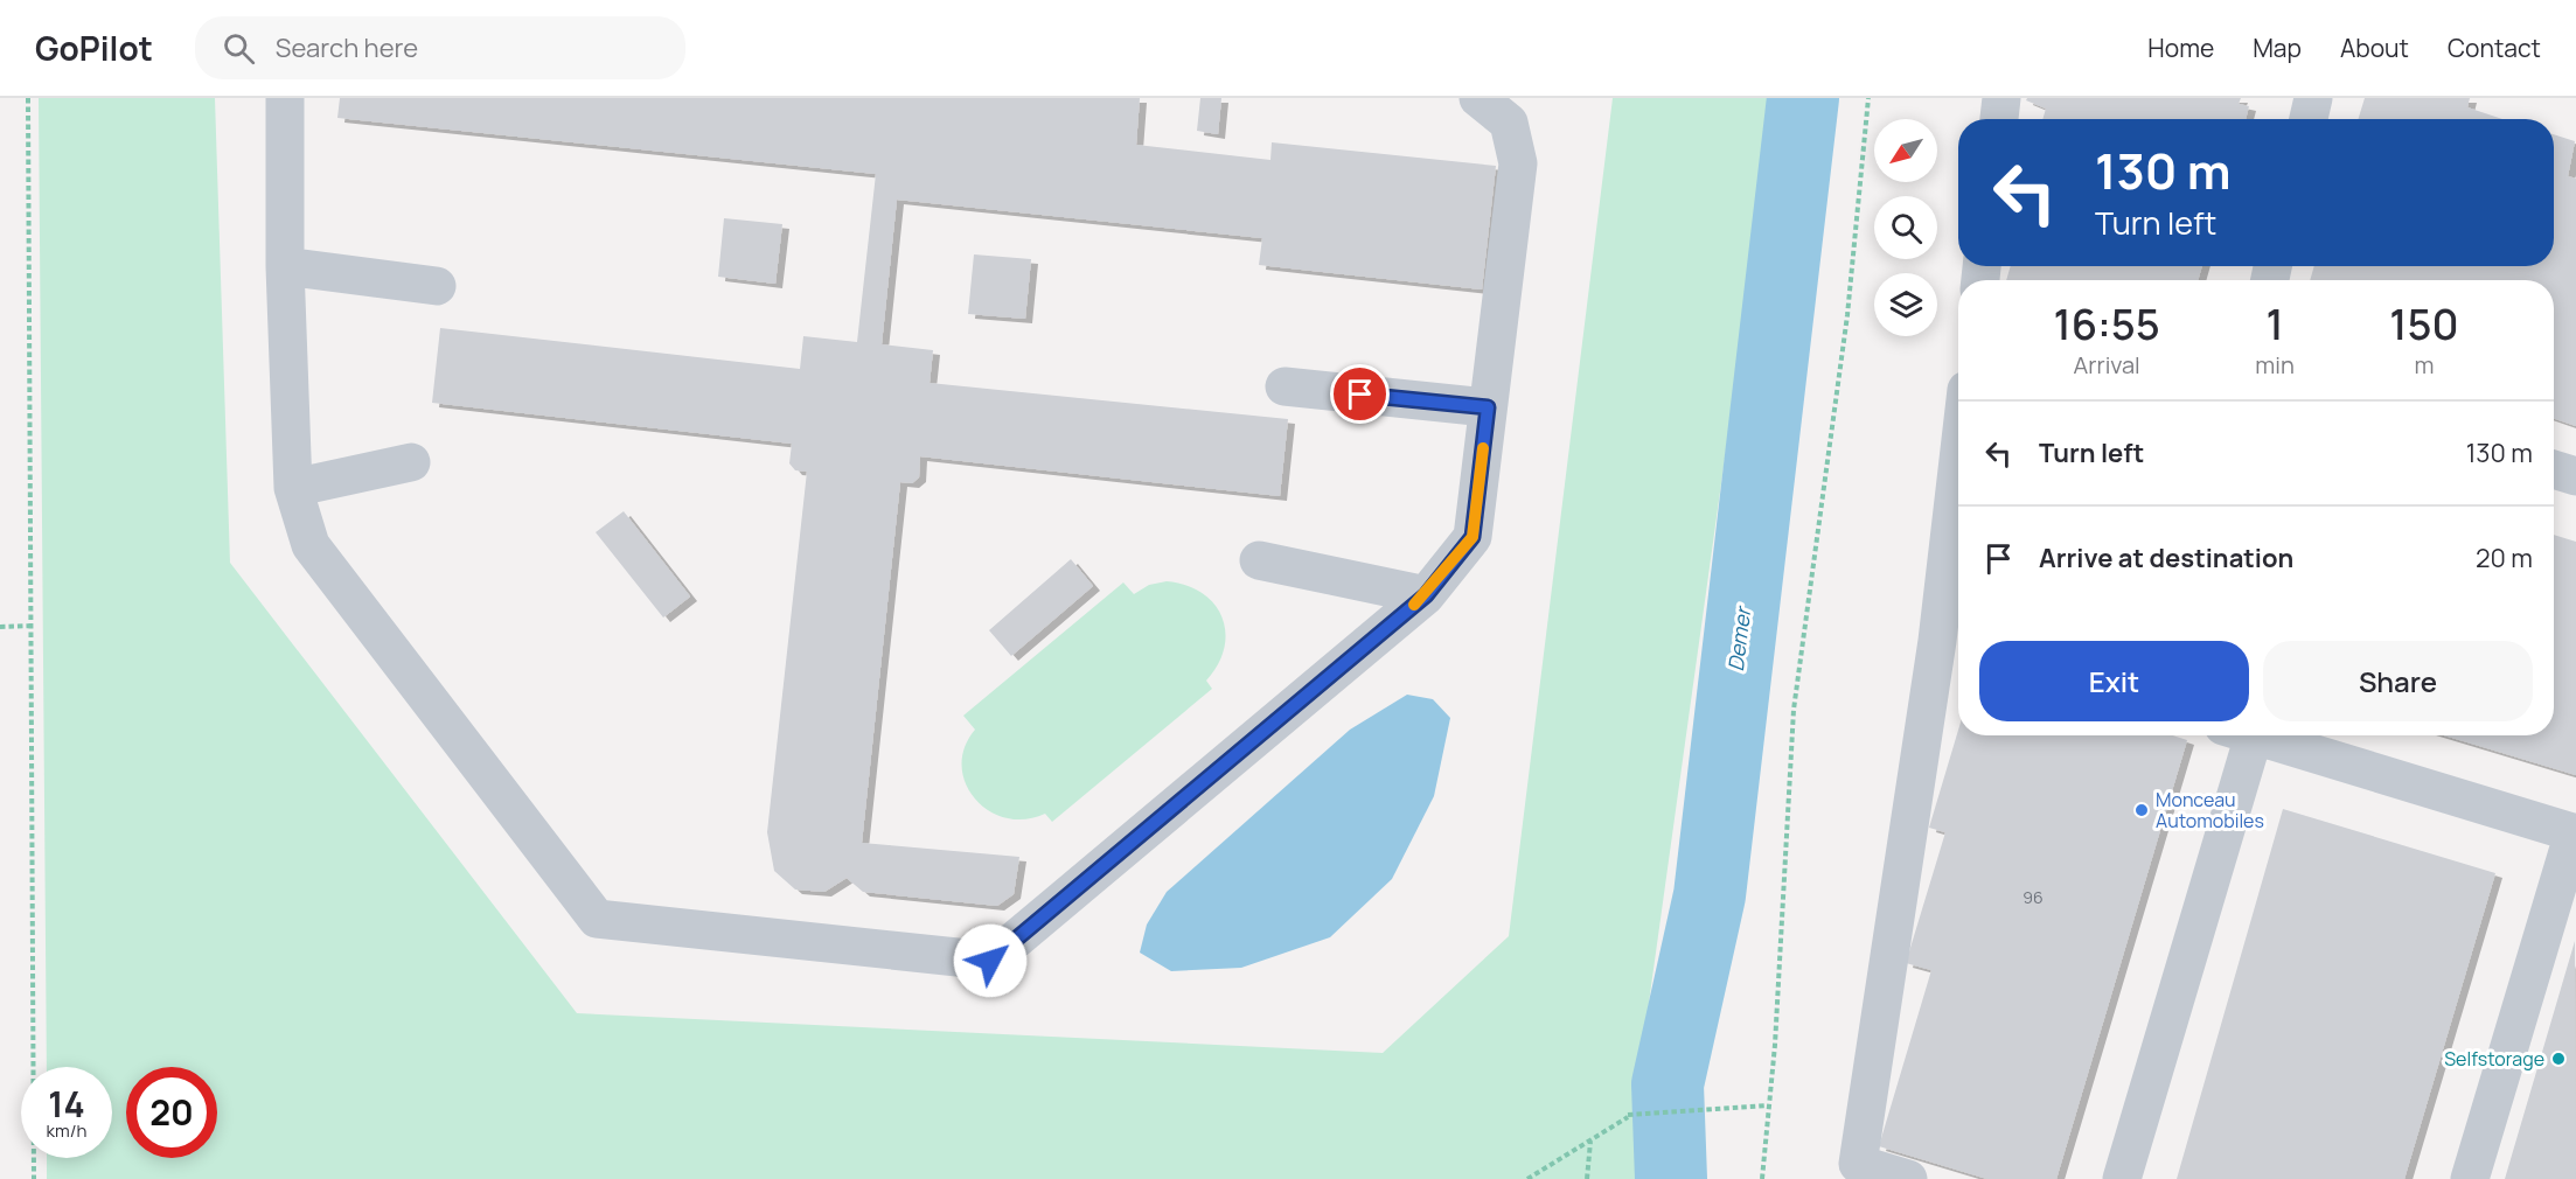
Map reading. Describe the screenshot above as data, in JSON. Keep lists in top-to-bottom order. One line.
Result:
{"water":["Demer"],"places":["Monceau Automobiles","Selfstorage"],"house_numbers":["96"],"north":"bottom left","page":{"header":"GoPilot","search":"Search here","nav":["Home","Map","About","Contact"],"turn":["130 m","Turn left"],"eta":["16:55","Arrival","1","min","150","m"],"list":[{"name":"Turn left","value":"130 m"},{"name":"Arrive at destination","value":"20 m"}],"buttons":["Exit","Share"],"speed":"14 km/h","limit":"20"}}
